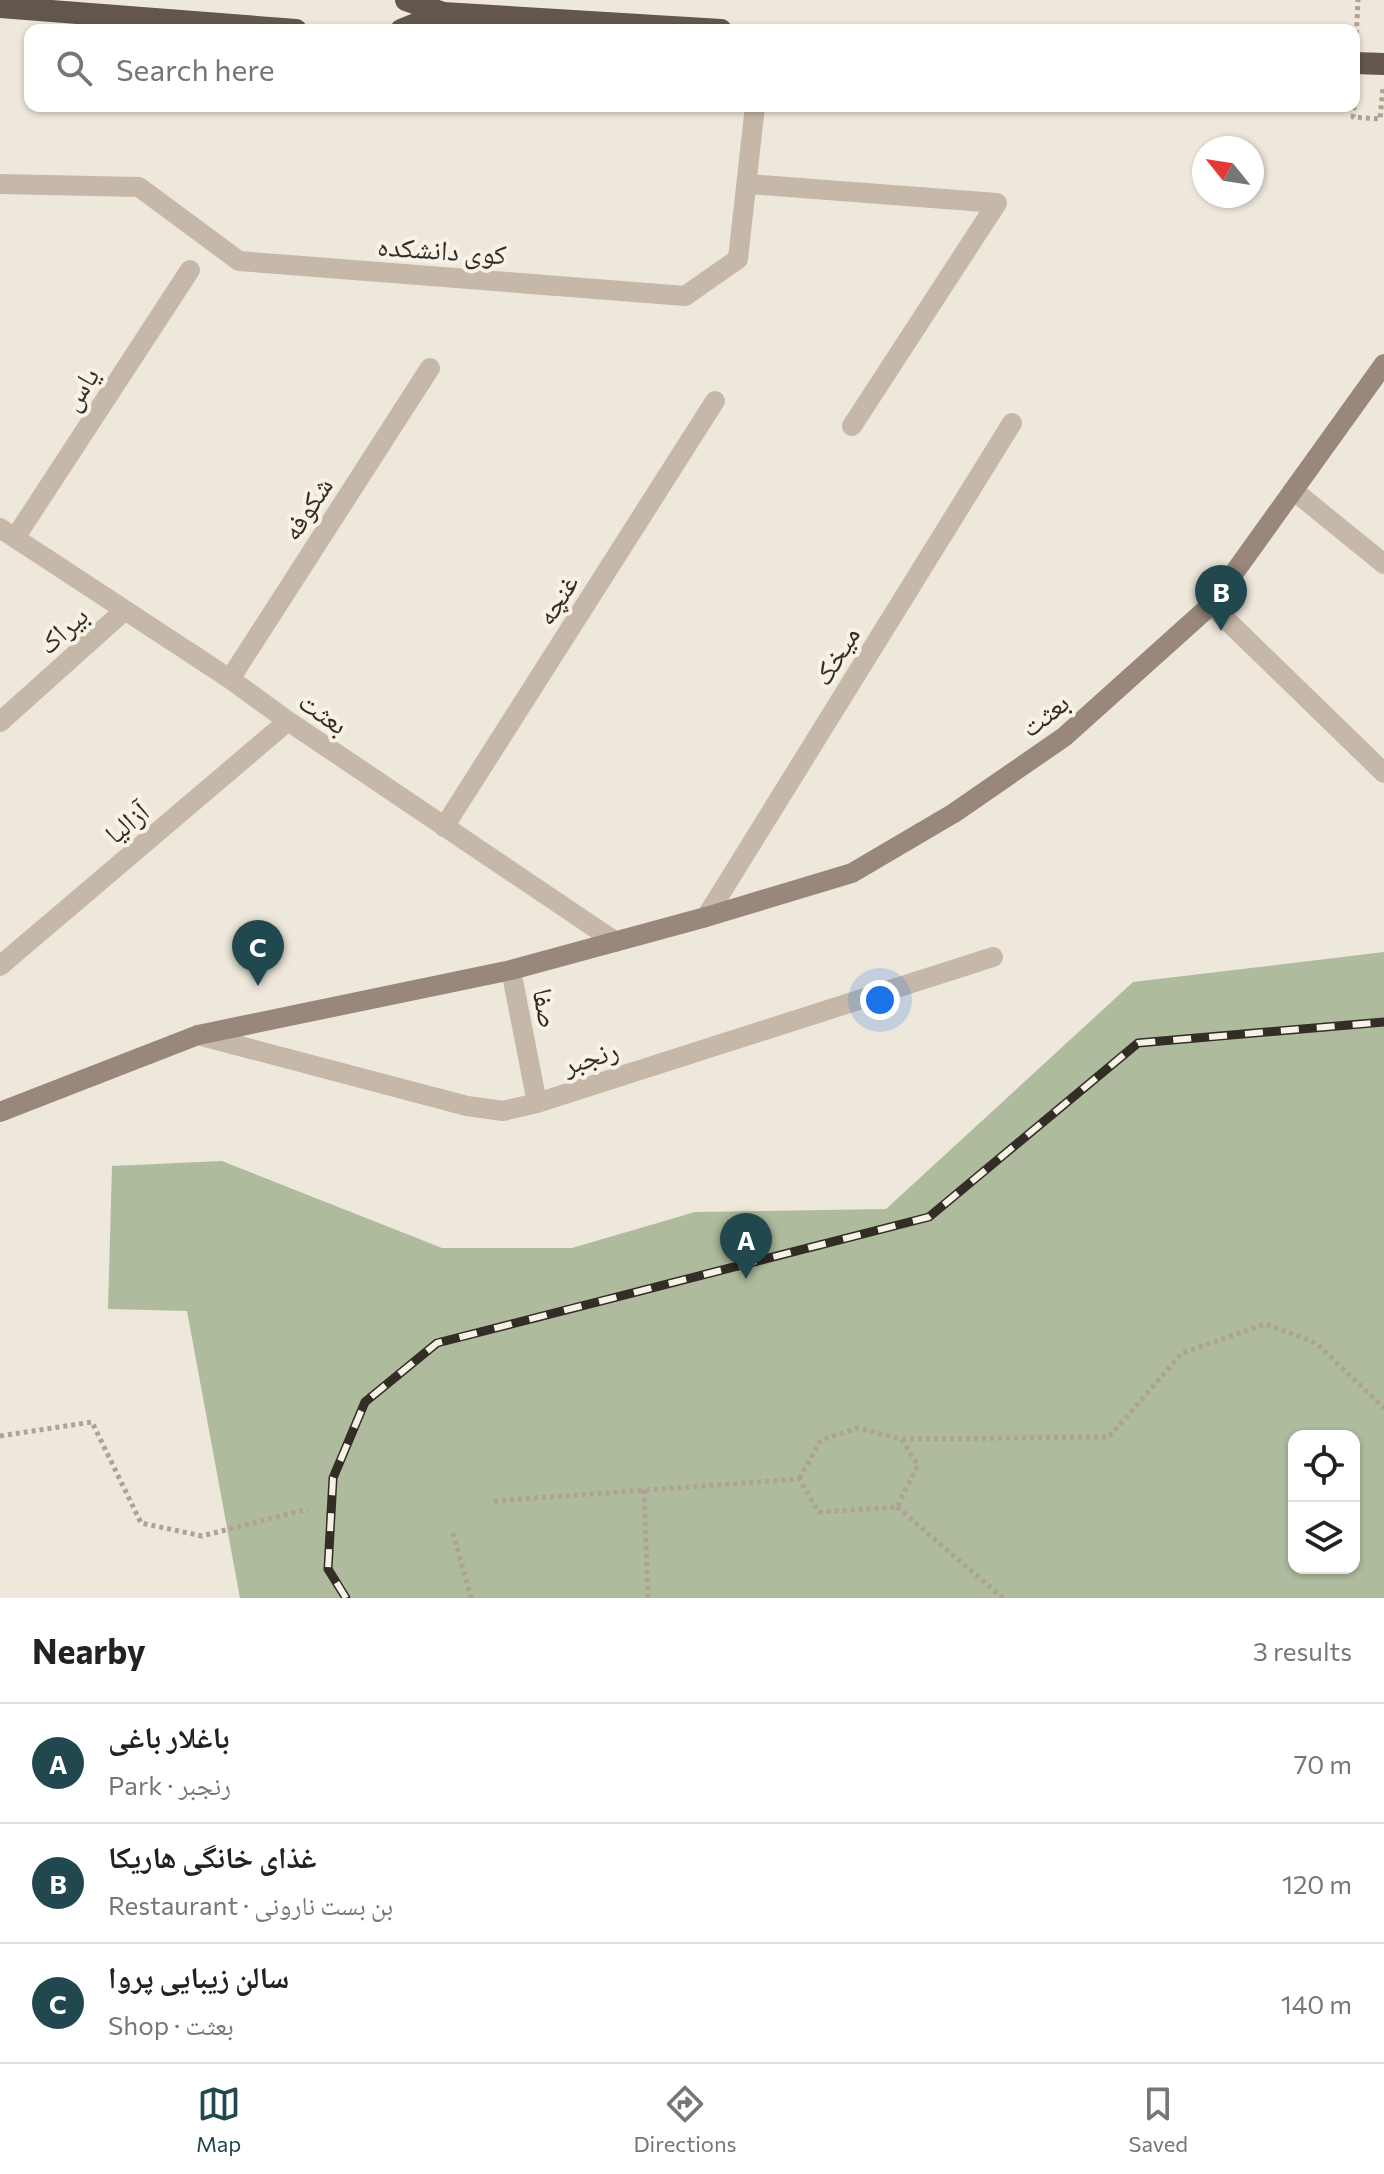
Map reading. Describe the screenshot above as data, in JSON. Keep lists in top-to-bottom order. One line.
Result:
{"streets":{"main road":["بعثت"],"street":["کوی دانشکده","یاس","شکوفه","غنچه","بیراک","میخک","آزالیا","صفا","رنجبر"]},"crossings":[["یاس","بعثت"],["شکوفه","بعثت"],["غنچه","بعثت"],["بیراک","بعثت"],["میخک","بعثت"],["بعثت","آزالیا"],["بعثت","صفا"],["بعثت","رنجبر"],["صفا","رنجبر"]],"north":"top left","page":{"search":"Search here","pins":["B","C","A"],"heading":["Nearby","3 results"],"list":[{"mark":"A","name":"باغلار باغی","note":"Park · رنجبر","value":"70 m"},{"mark":"B","name":"غذای خانگی هاریکا","note":"Restaurant · بن بست نارونی","value":"120 m"},{"mark":"C","name":"سالن زيبايى پروا","note":"Shop · بعثت","value":"140 m"}],"nav":["Map","Directions","Saved"]}}
